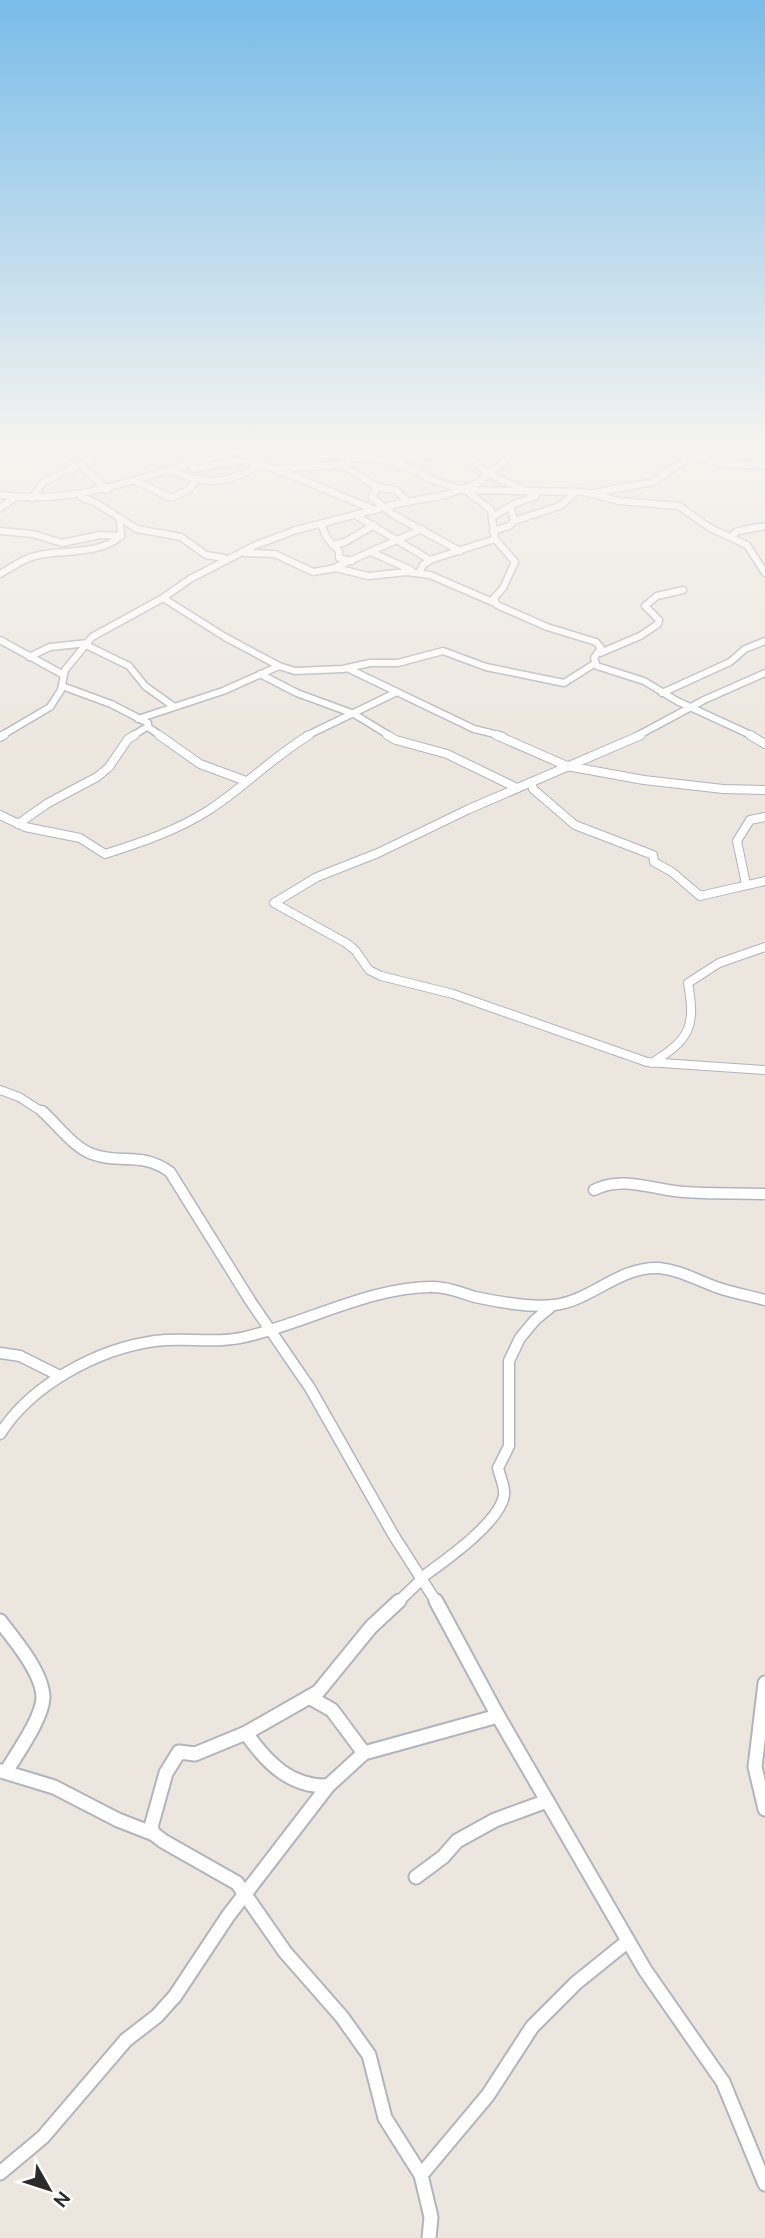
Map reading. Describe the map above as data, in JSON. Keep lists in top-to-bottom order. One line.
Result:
{"north":"bottom right"}
